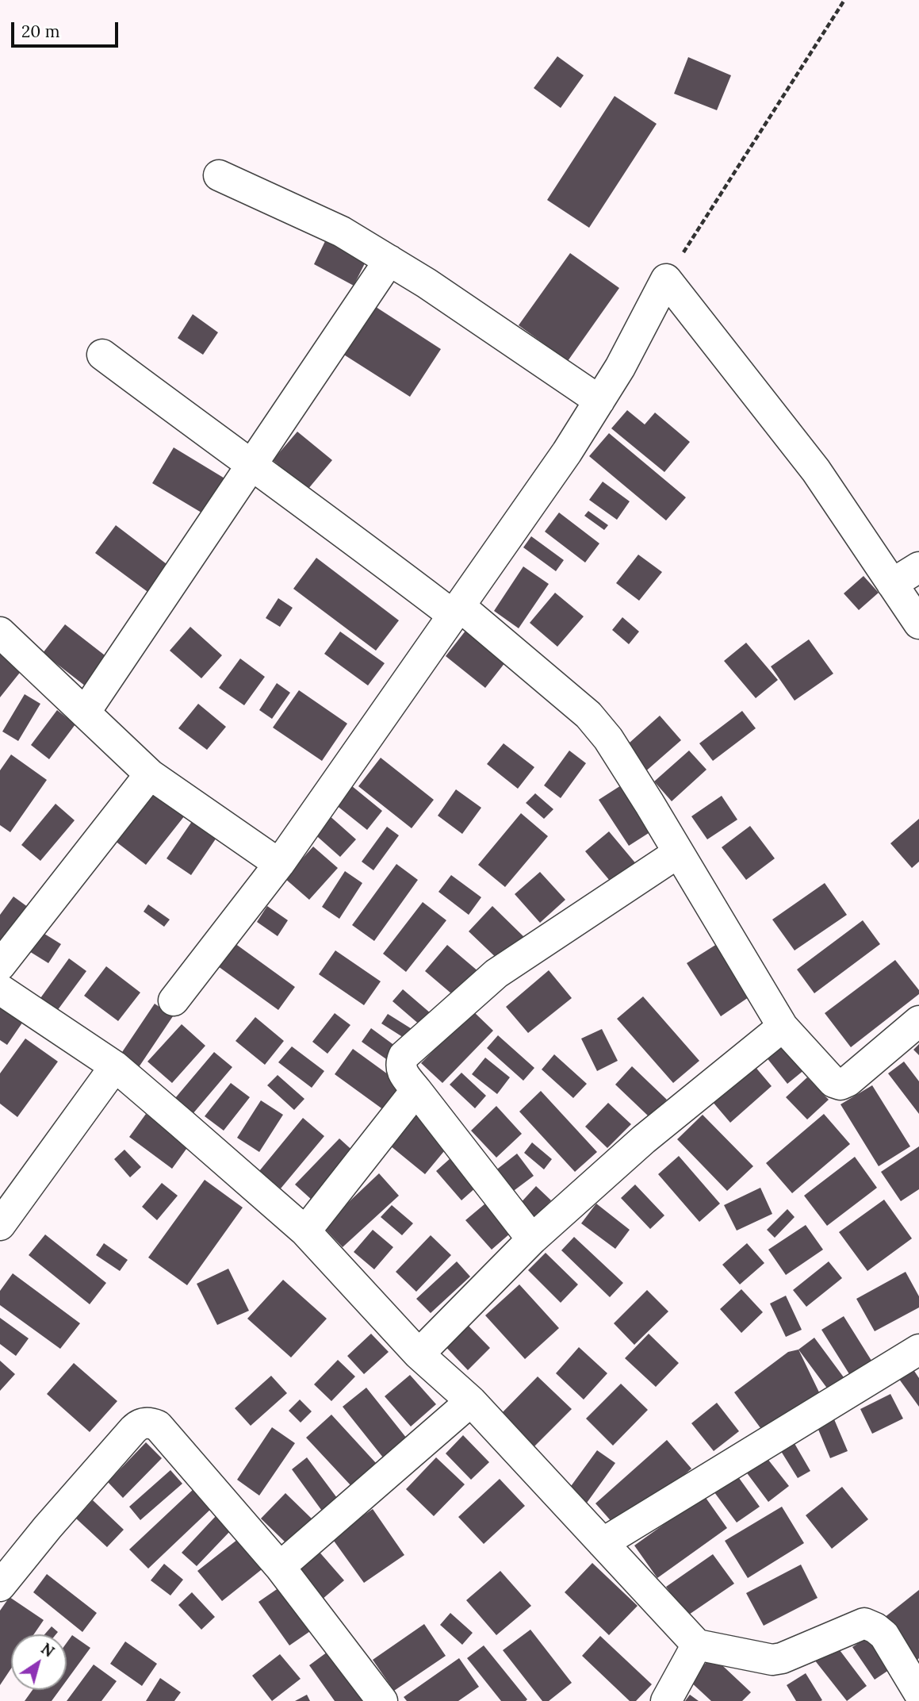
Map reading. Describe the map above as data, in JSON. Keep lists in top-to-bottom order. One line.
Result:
{"scale_bar":"20 m","north":"top right"}
